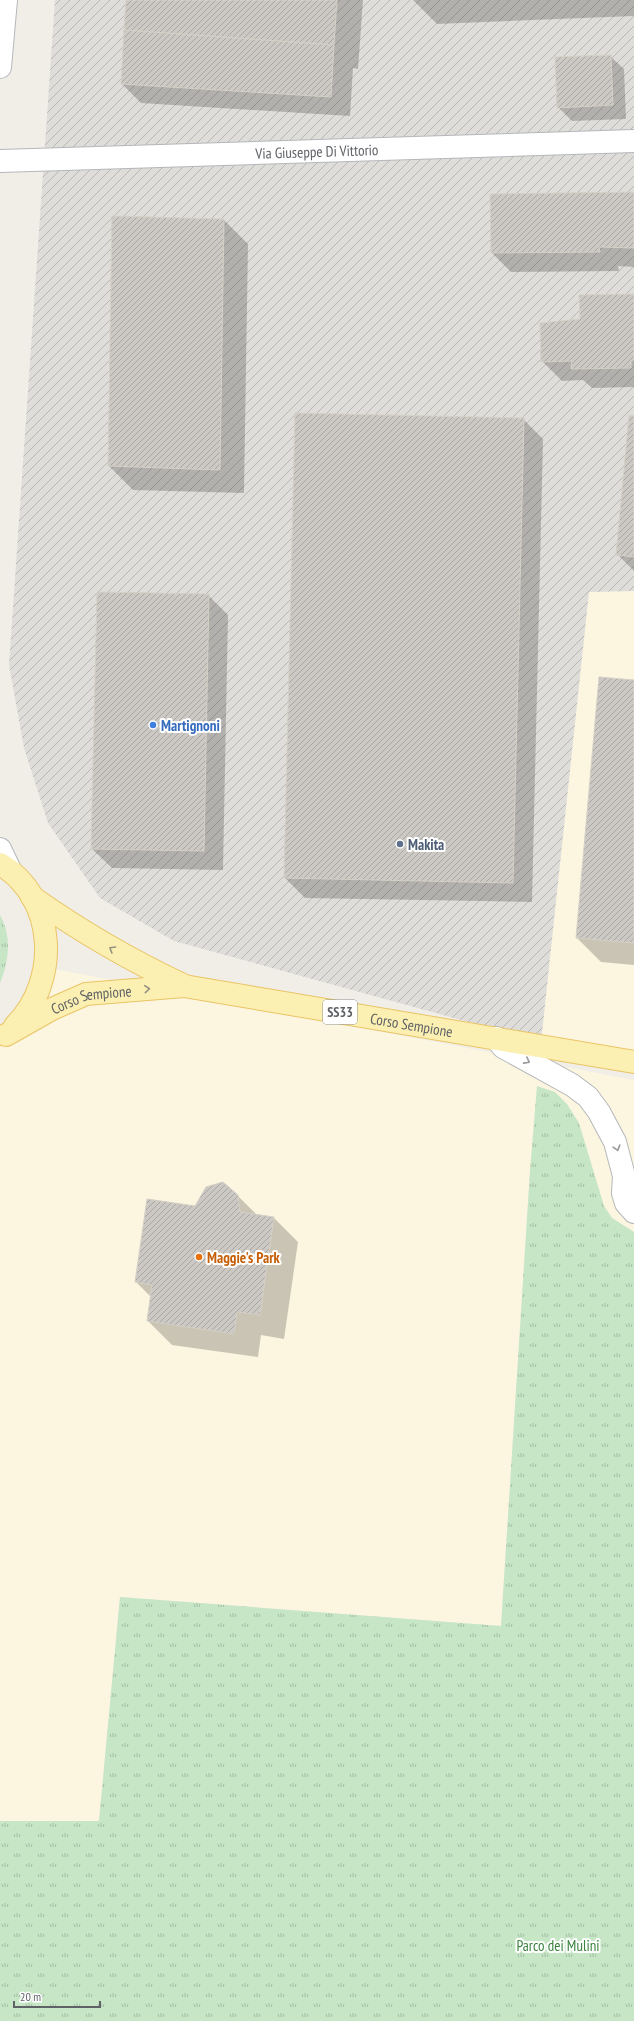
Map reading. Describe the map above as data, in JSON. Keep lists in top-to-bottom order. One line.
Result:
{"streets":{"main road":["Corso Sempione","SS33"],"street":["Via Giuseppe Di Vittorio"]},"crossings":[["Corso Sempione","SS33"]],"parks":["Parco dei Mulini"],"places":["Martignoni","Makita","Maggie's Park"],"scale_bar":"20 m"}
